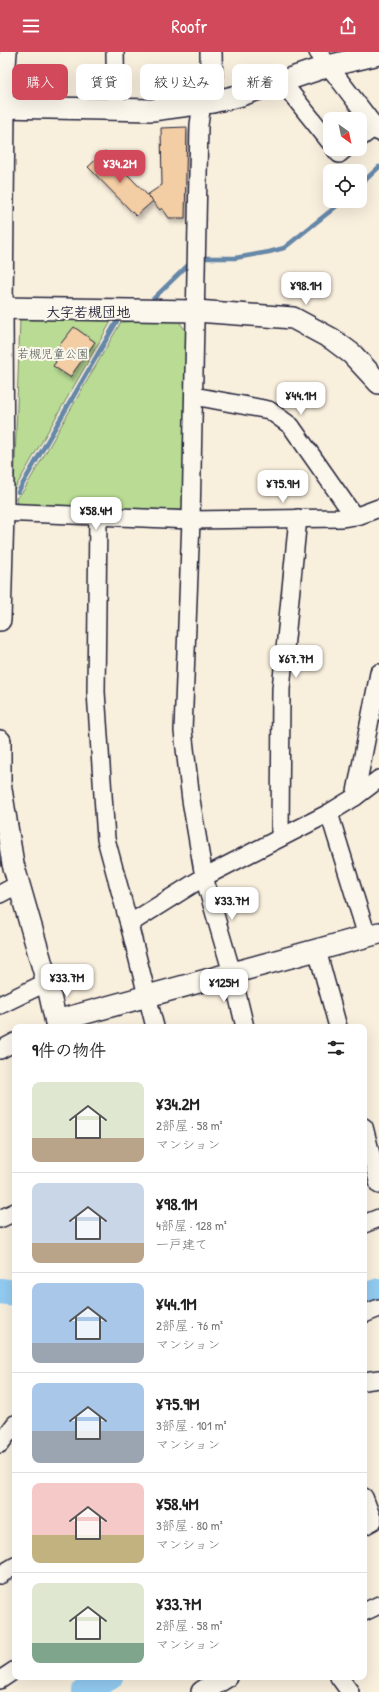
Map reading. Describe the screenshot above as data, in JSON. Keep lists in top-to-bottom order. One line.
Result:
{"districts":["大字若槻団地"],"parks":["若槻児童公園"],"north":"bottom right","page":{"header":"Roofr","chip":["購入","賃貸","絞り込み","新着"],"price":["¥34.2M","¥98.1M","¥44.1M","¥75.9M","¥58.4M","¥67.7M","¥33.7M","¥33.7M","¥125M"],"heading":"9件の物件","list":[{"name":"¥34.2M","note":"2部屋 · 58 m² · マンション"},{"name":"¥98.1M","note":"4部屋 · 128 m² · 一戸建て"},{"name":"¥44.1M","note":"2部屋 · 76 m² · マンション"},{"name":"¥75.9M","note":"3部屋 · 101 m² · マンション"},{"name":"¥58.4M","note":"3部屋 · 80 m² · マンション"},{"name":"¥33.7M","note":"2部屋 · 58 m² · マンション"}]}}
